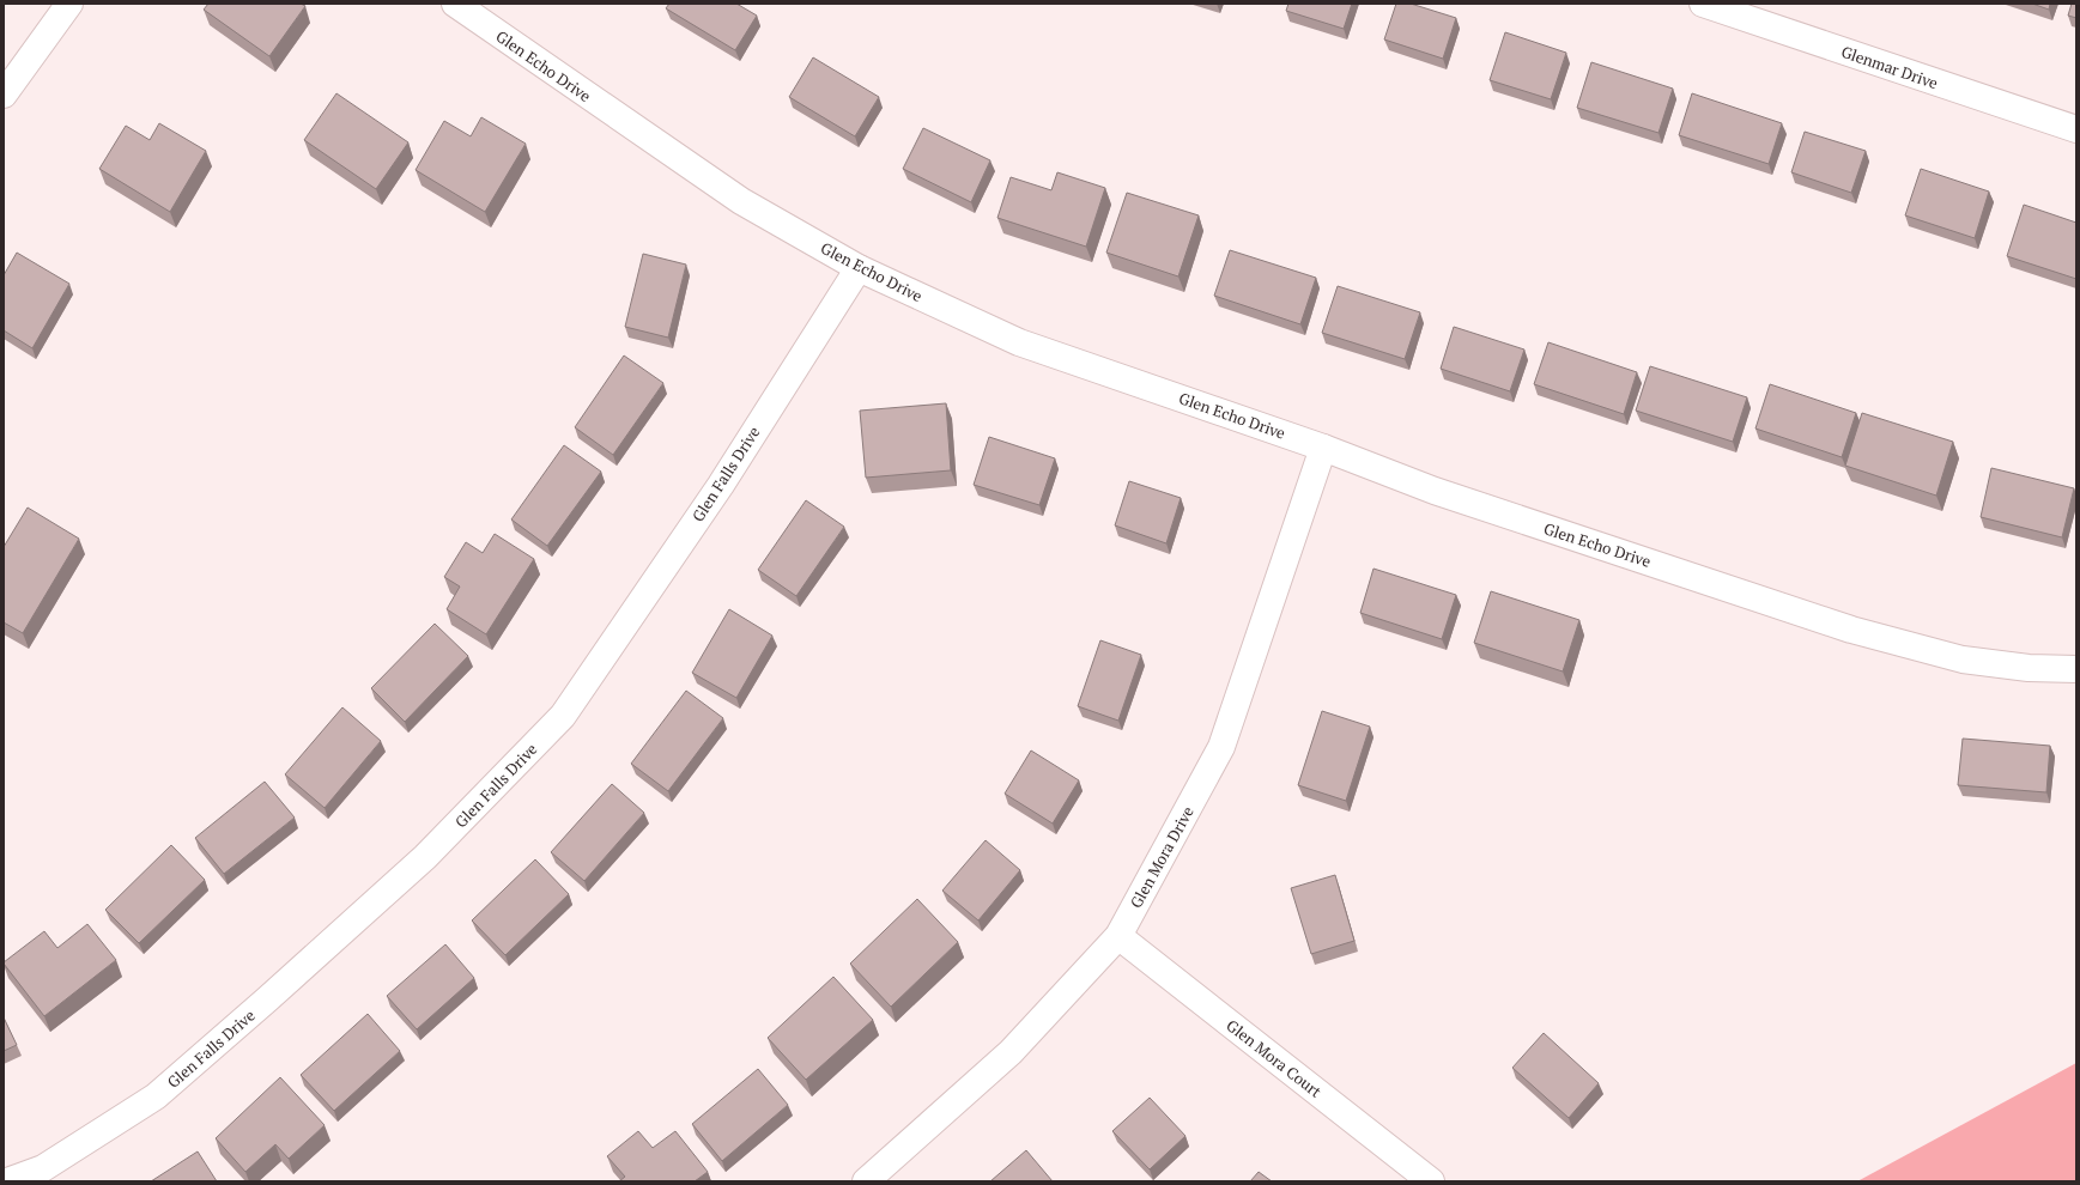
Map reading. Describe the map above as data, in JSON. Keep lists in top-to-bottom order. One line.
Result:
{"streets":{"street":["Glen Echo Drive","Glenmar Drive","Glen Falls Drive","Glen Mora Drive","Glen Mora Court"]},"crossings":[["Glen Echo Drive","Glen Falls Drive"],["Glen Echo Drive","Glen Mora Drive"],["Glen Mora Drive","Glen Mora Court"]]}
